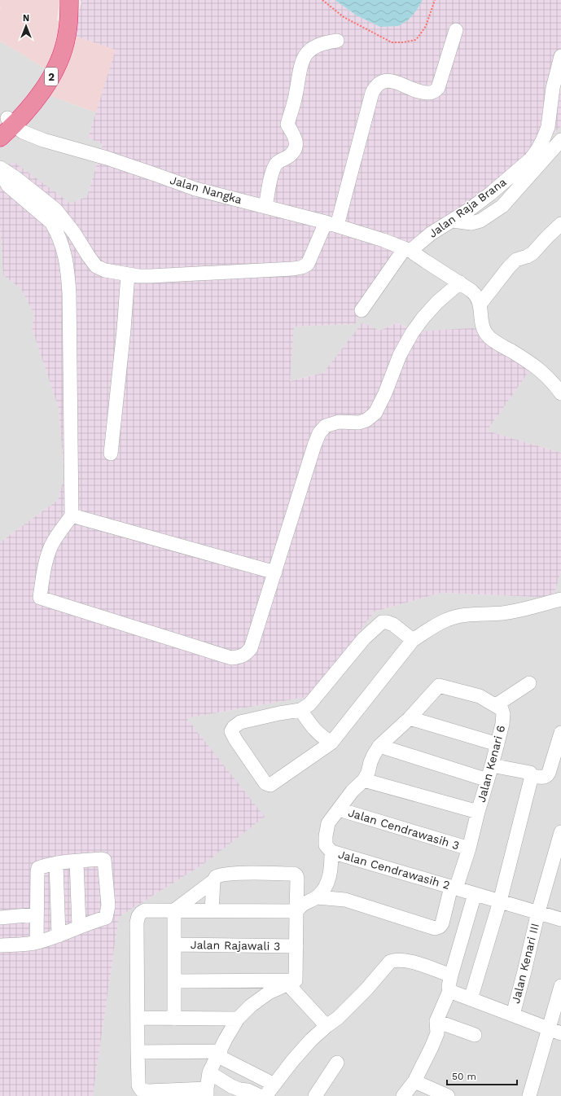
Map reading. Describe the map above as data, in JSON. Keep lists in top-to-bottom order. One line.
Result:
{"streets":{"highway":["2"],"street":["Jalan Nangka","Jalan Raja Brana","Jalan Kenari 6","Jalan Cendrawasih 3","Jalan Cendrawasih 2","Jalan Rajawali 3","Jalan Kenari III"]},"crossings":[["2","Jalan Nangka"],["Jalan Nangka","Jalan Raja Brana"],["Jalan Kenari 6","Jalan Cendrawasih 3"],["Jalan Kenari 6","Jalan Cendrawasih 2"],["Jalan Cendrawasih 2","Jalan Kenari III"]],"scale_bar":"50 m","north":"top"}
